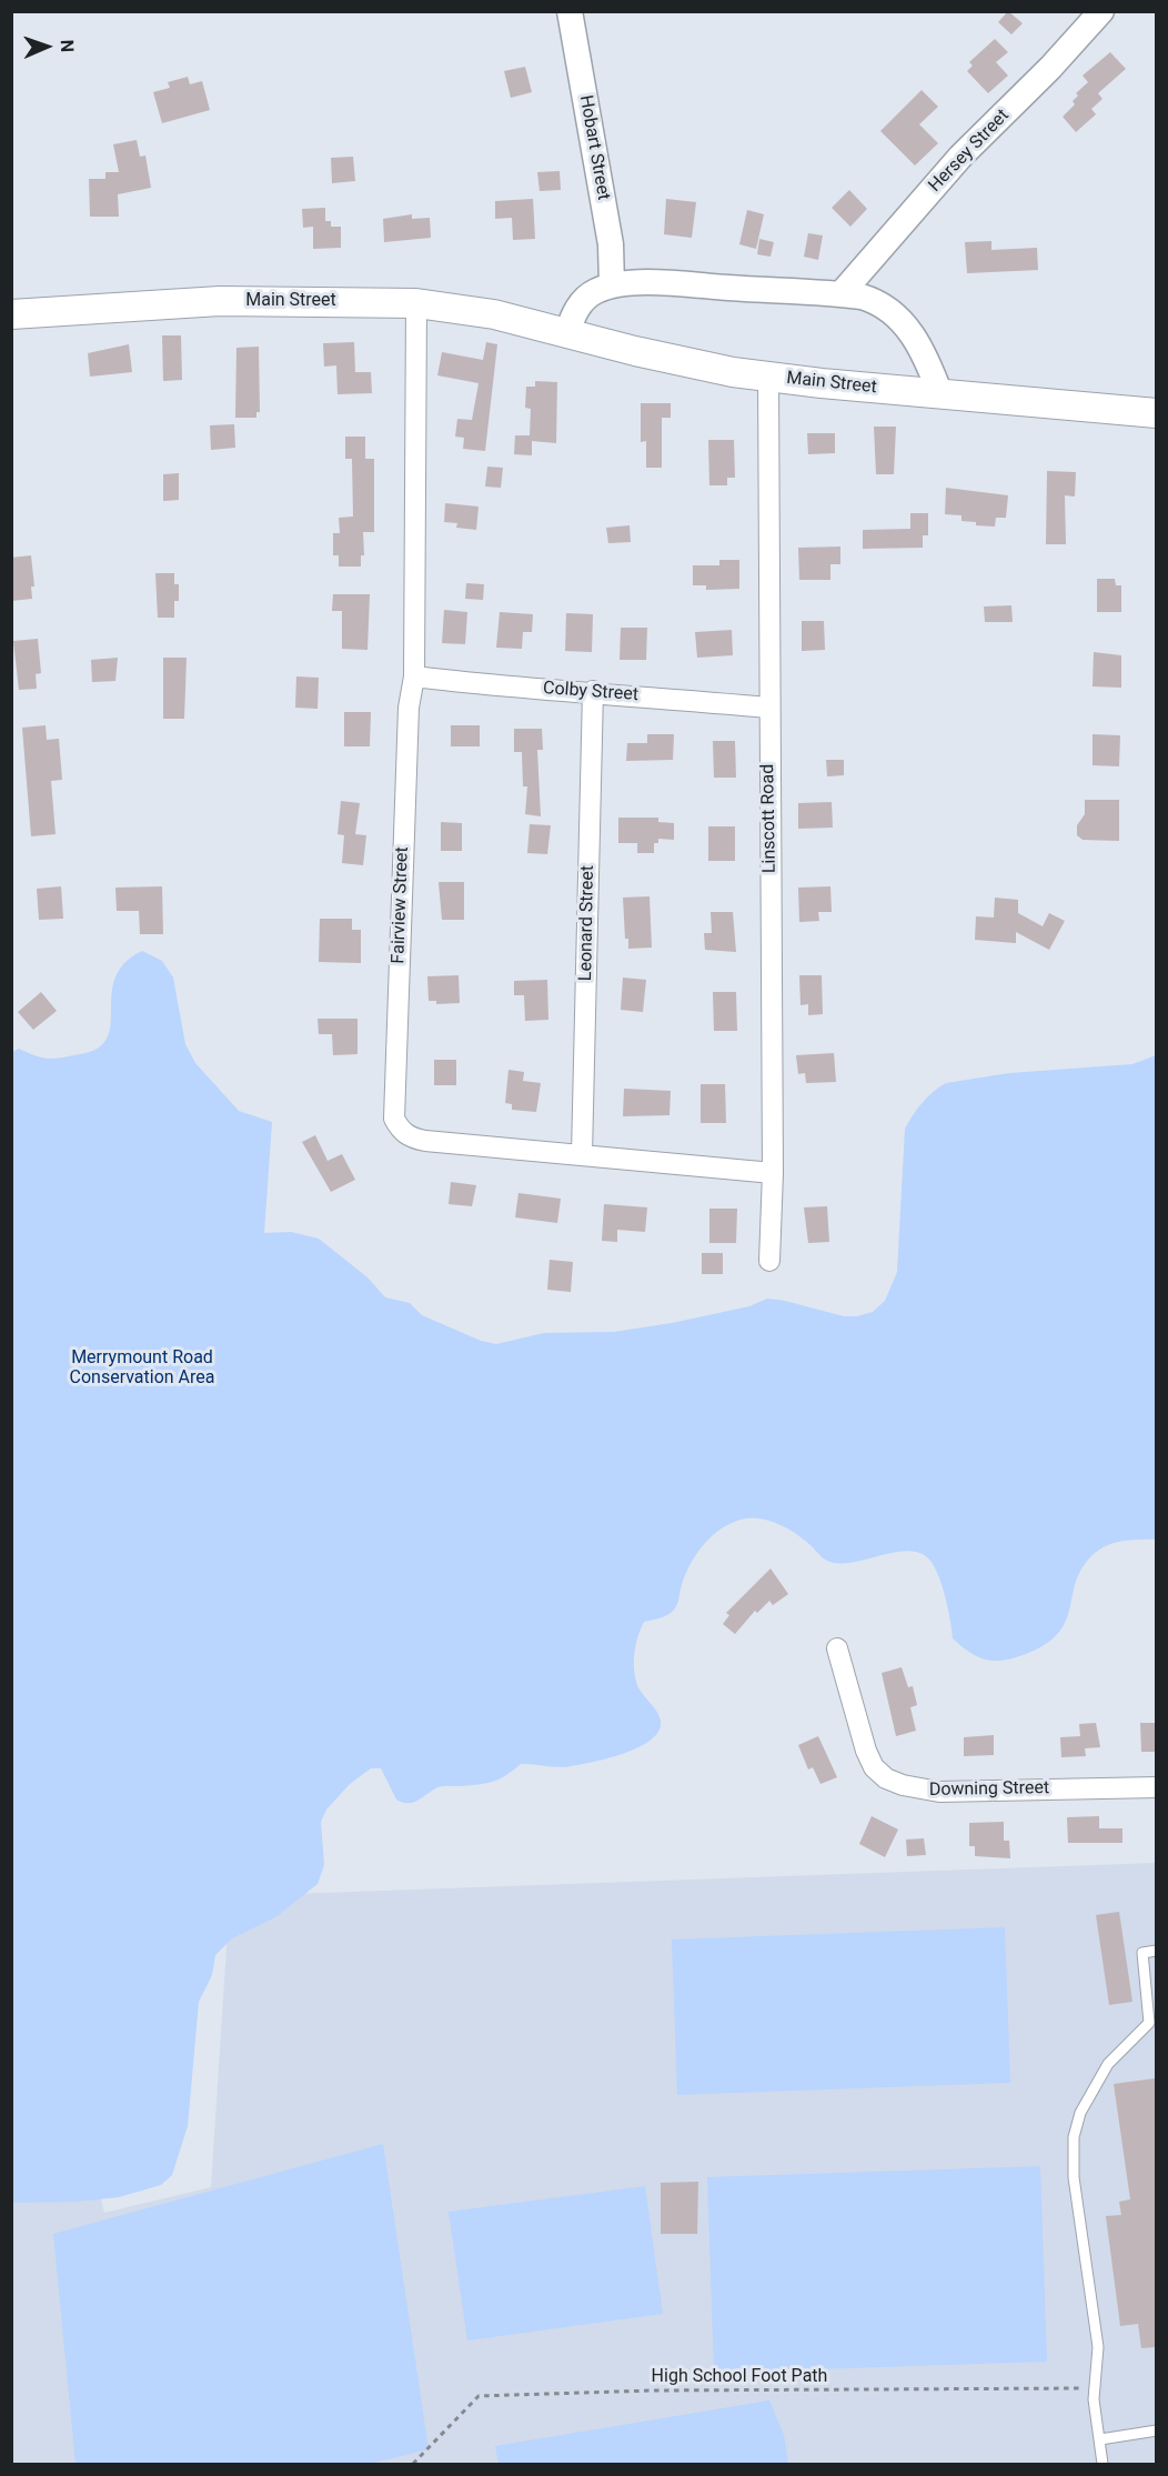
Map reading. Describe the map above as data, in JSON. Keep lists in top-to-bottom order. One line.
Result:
{"streets":{"main road":["Main Street"],"street":["Hobart Street","Hersey Street","Colby Street","Linscott Road","Fairview Street","Leonard Street","Downing Street"],"path":["High School Foot Path"]},"crossings":[["Main Street","Linscott Road"],["Main Street","Fairview Street"],["Colby Street","Linscott Road"],["Colby Street","Fairview Street"],["Colby Street","Leonard Street"],["Linscott Road","Fairview Street"],["Fairview Street","Leonard Street"]],"parks":["Merrymount Road Conservation Area"],"north":"right"}
